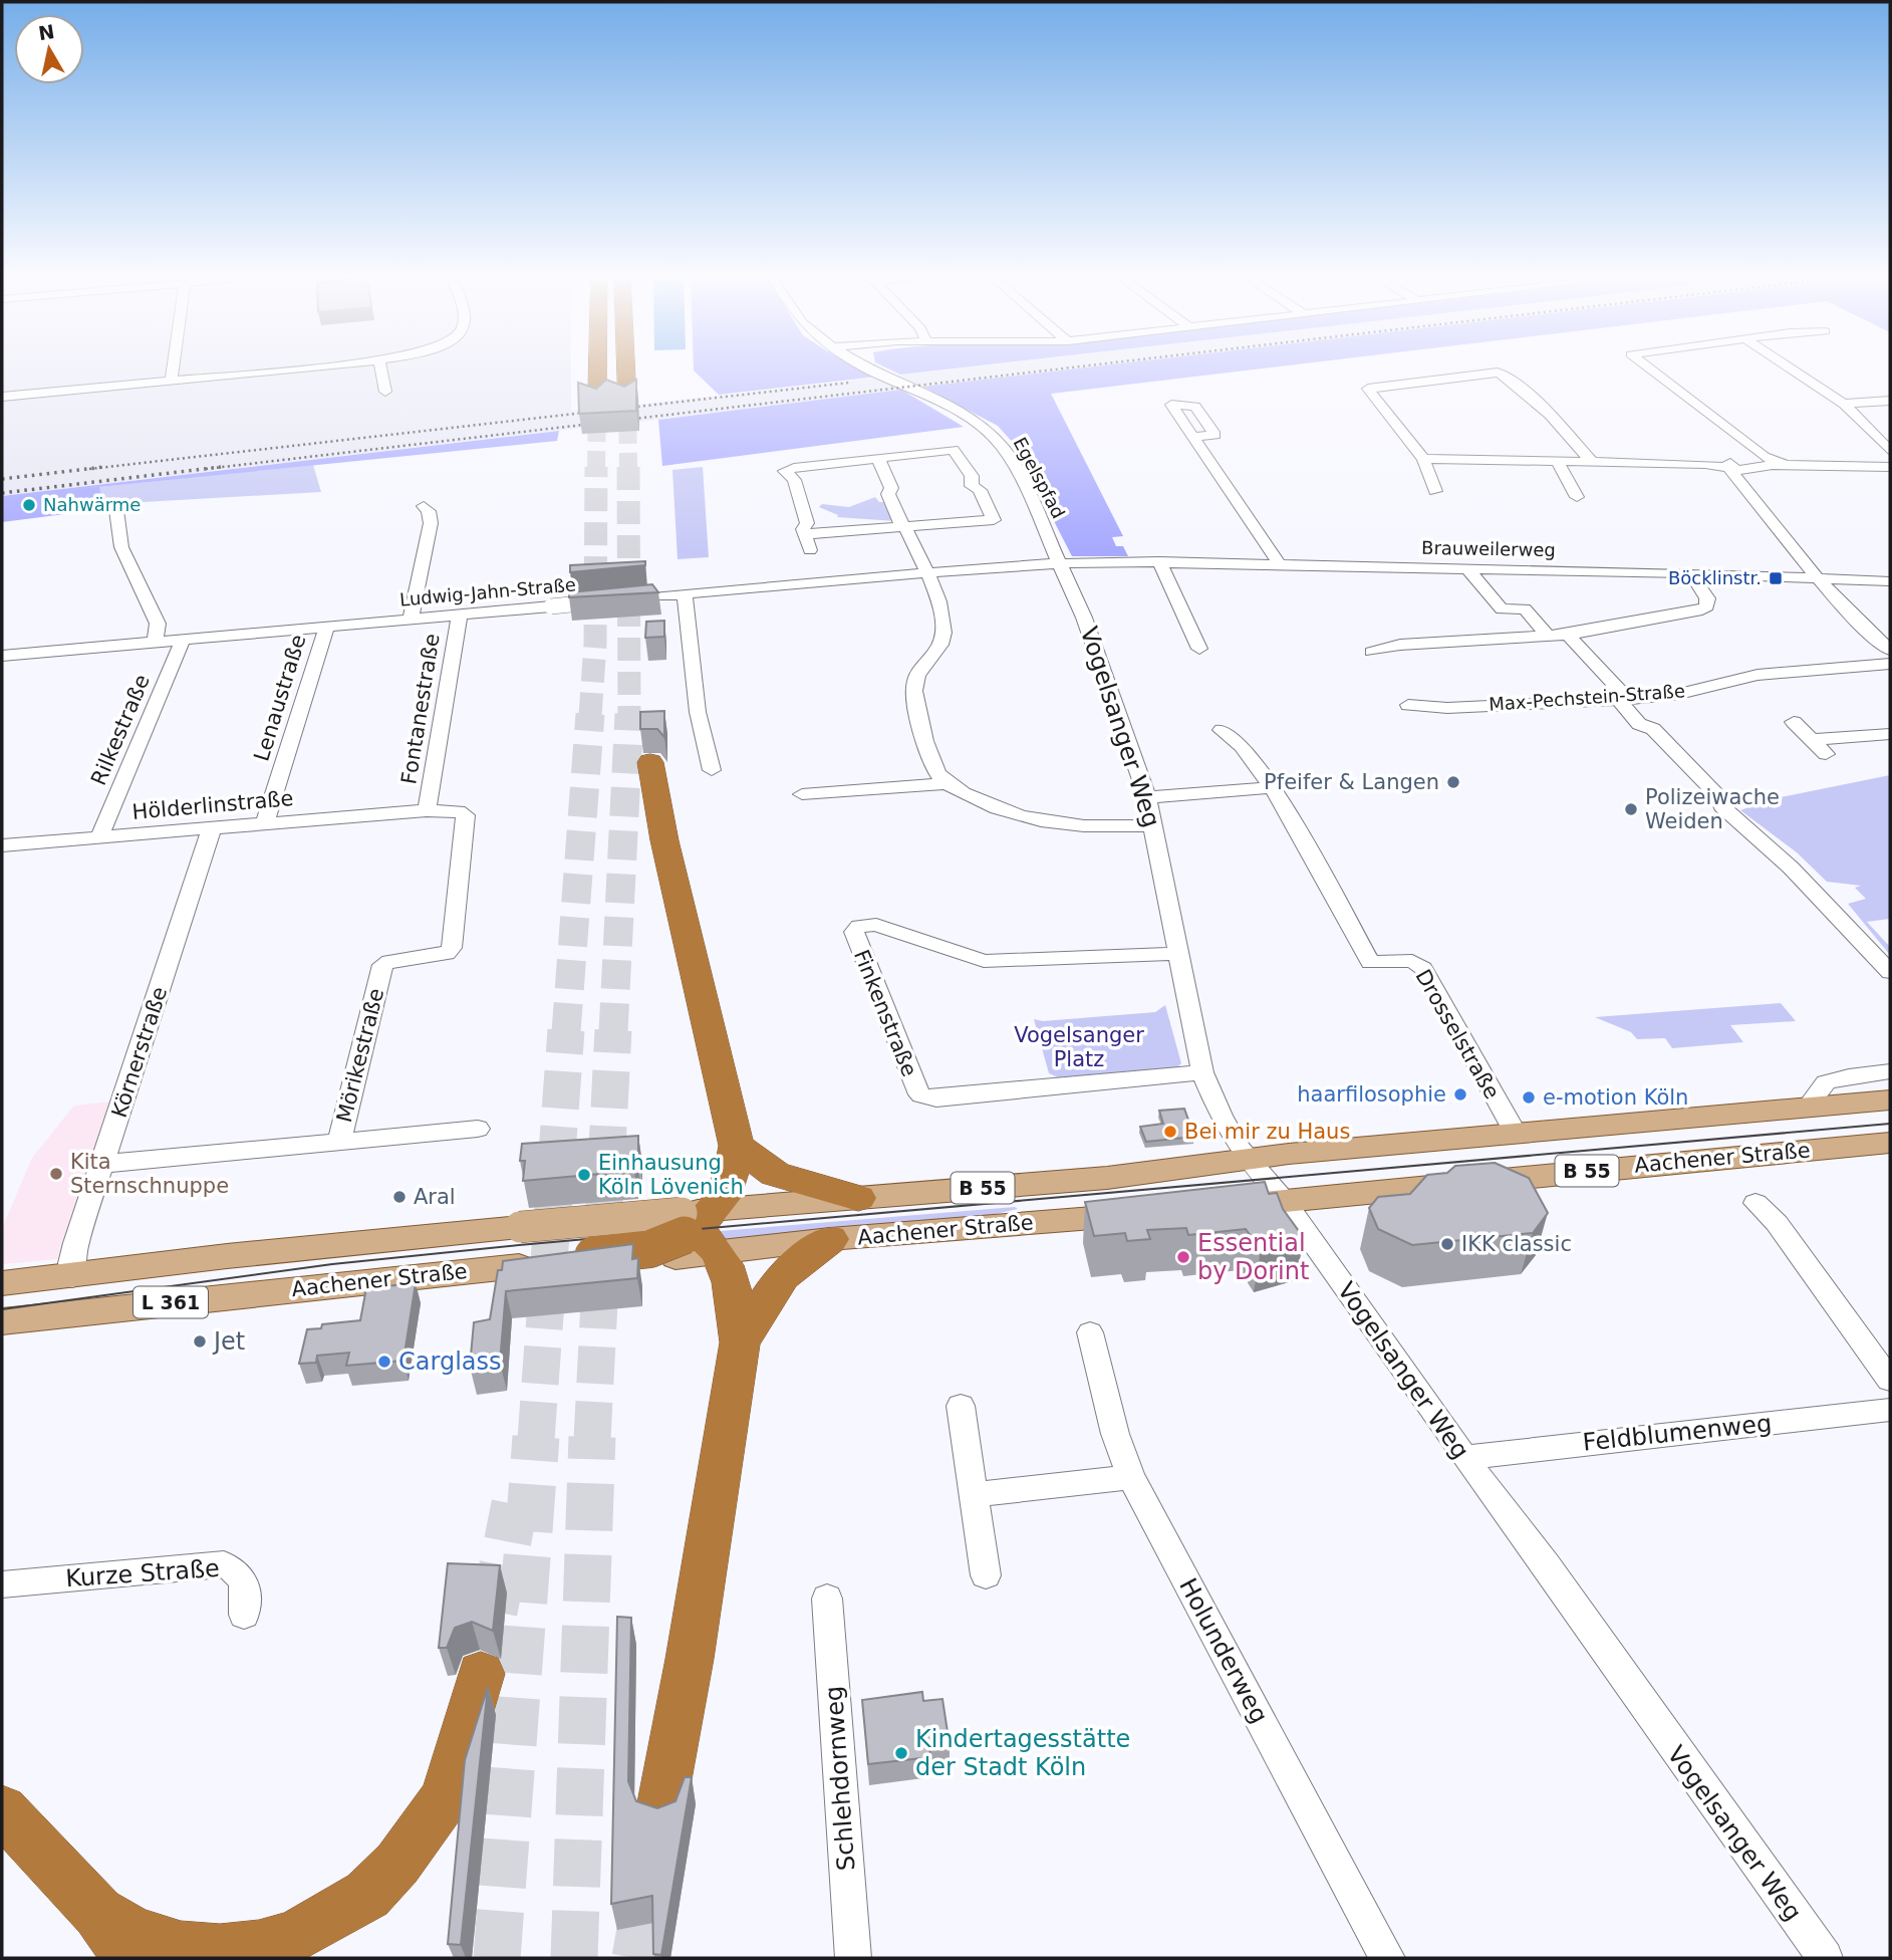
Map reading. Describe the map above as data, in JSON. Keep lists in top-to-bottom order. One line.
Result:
{"streets":{"main road":["Aachener Straße","B 55","L 361"],"street":["Egelspfad","Brauweilerweg","Ludwig-Jahn-Straße","Lenaustraße","Max-Pechstein-Straße","Fontanestraße","Vogelsanger Weg","Rilkestraße","Hölderlinstraße","Finkenstraße","Drosselstraße","Körnerstraße","Mörikestraße","Feldblumenweg","Kurze Straße","Holunderweg","Schlehdornweg"]},"crossings":[["Egelspfad","Brauweilerweg"],["Egelspfad","Vogelsanger Weg"],["Brauweilerweg","Vogelsanger Weg"],["Ludwig-Jahn-Straße","Lenaustraße"],["Ludwig-Jahn-Straße","Fontanestraße"],["Ludwig-Jahn-Straße","Rilkestraße"],["Lenaustraße","Hölderlinstraße"],["Fontanestraße","Hölderlinstraße"],["Fontanestraße","Mörikestraße"],["Vogelsanger Weg","Finkenstraße"],["Vogelsanger Weg","Aachener Straße"],["Vogelsanger Weg","Feldblumenweg"],["Rilkestraße","Hölderlinstraße"],["Hölderlinstraße","Körnerstraße"],["Hölderlinstraße","Mörikestraße"],["Drosselstraße","Aachener Straße"],["Körnerstraße","Mörikestraße"],["Körnerstraße","Aachener Straße"]],"parks":["Vogelsanger Platz"],"places":{"other":["Nahwärme","Pfeifer & Langen","Polizeiwache Weiden","haarfilosophie","e-motion Köln","Bei mir zu Haus","Kita Sternschnuppe","Einhausung Köln Lövenich","Aral","IKK classic","Essential by Dorint","Jet","Carglass","Kindertagesstätte der Stadt Köln"],"transit":["Böcklinstr."]},"north":"top"}
